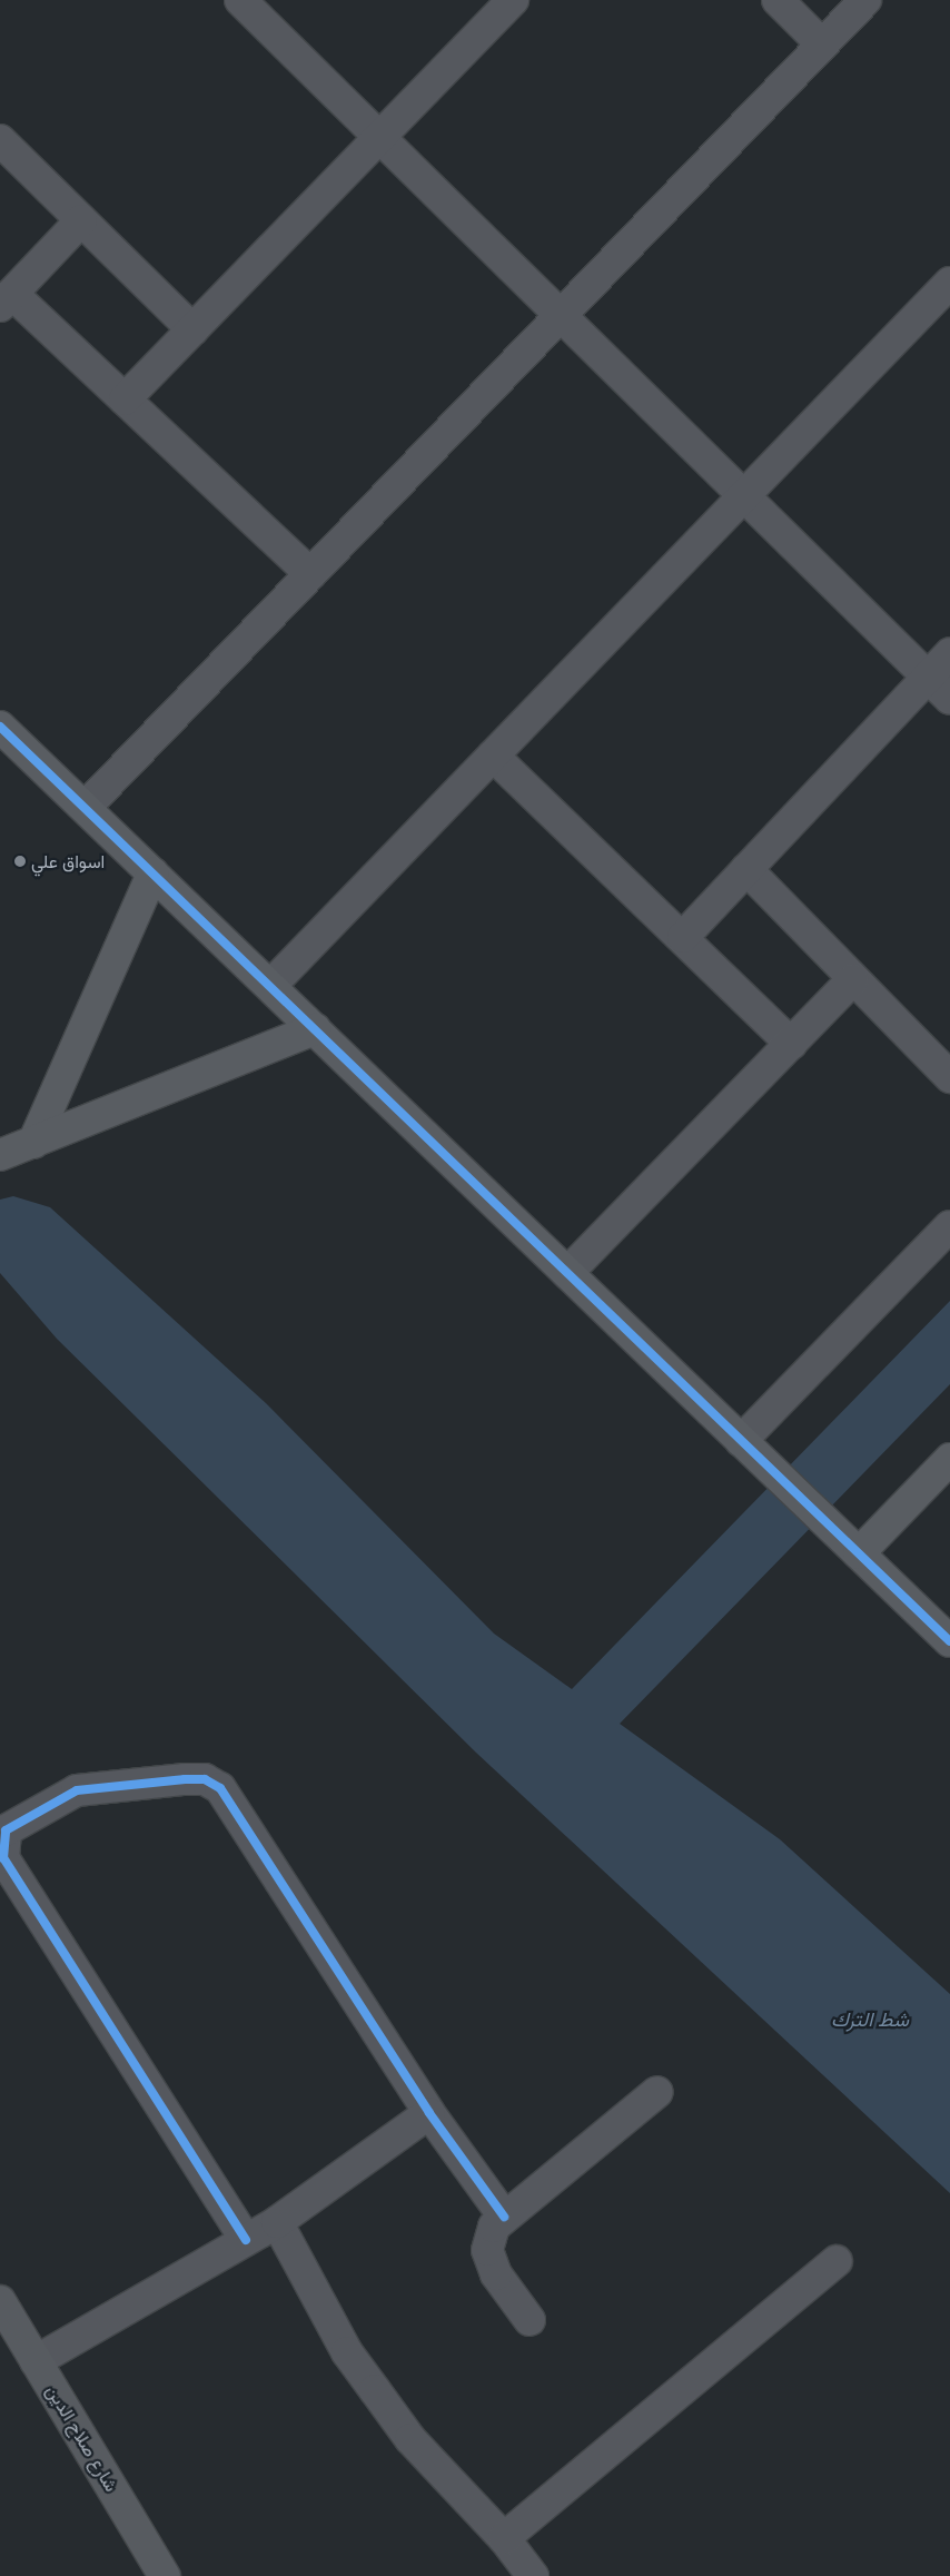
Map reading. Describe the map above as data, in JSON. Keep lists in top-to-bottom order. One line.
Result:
{"streets":{"main road":["شارع صلاح الدين"]},"water":["شط الترك"],"places":["اسواق علي"]}
